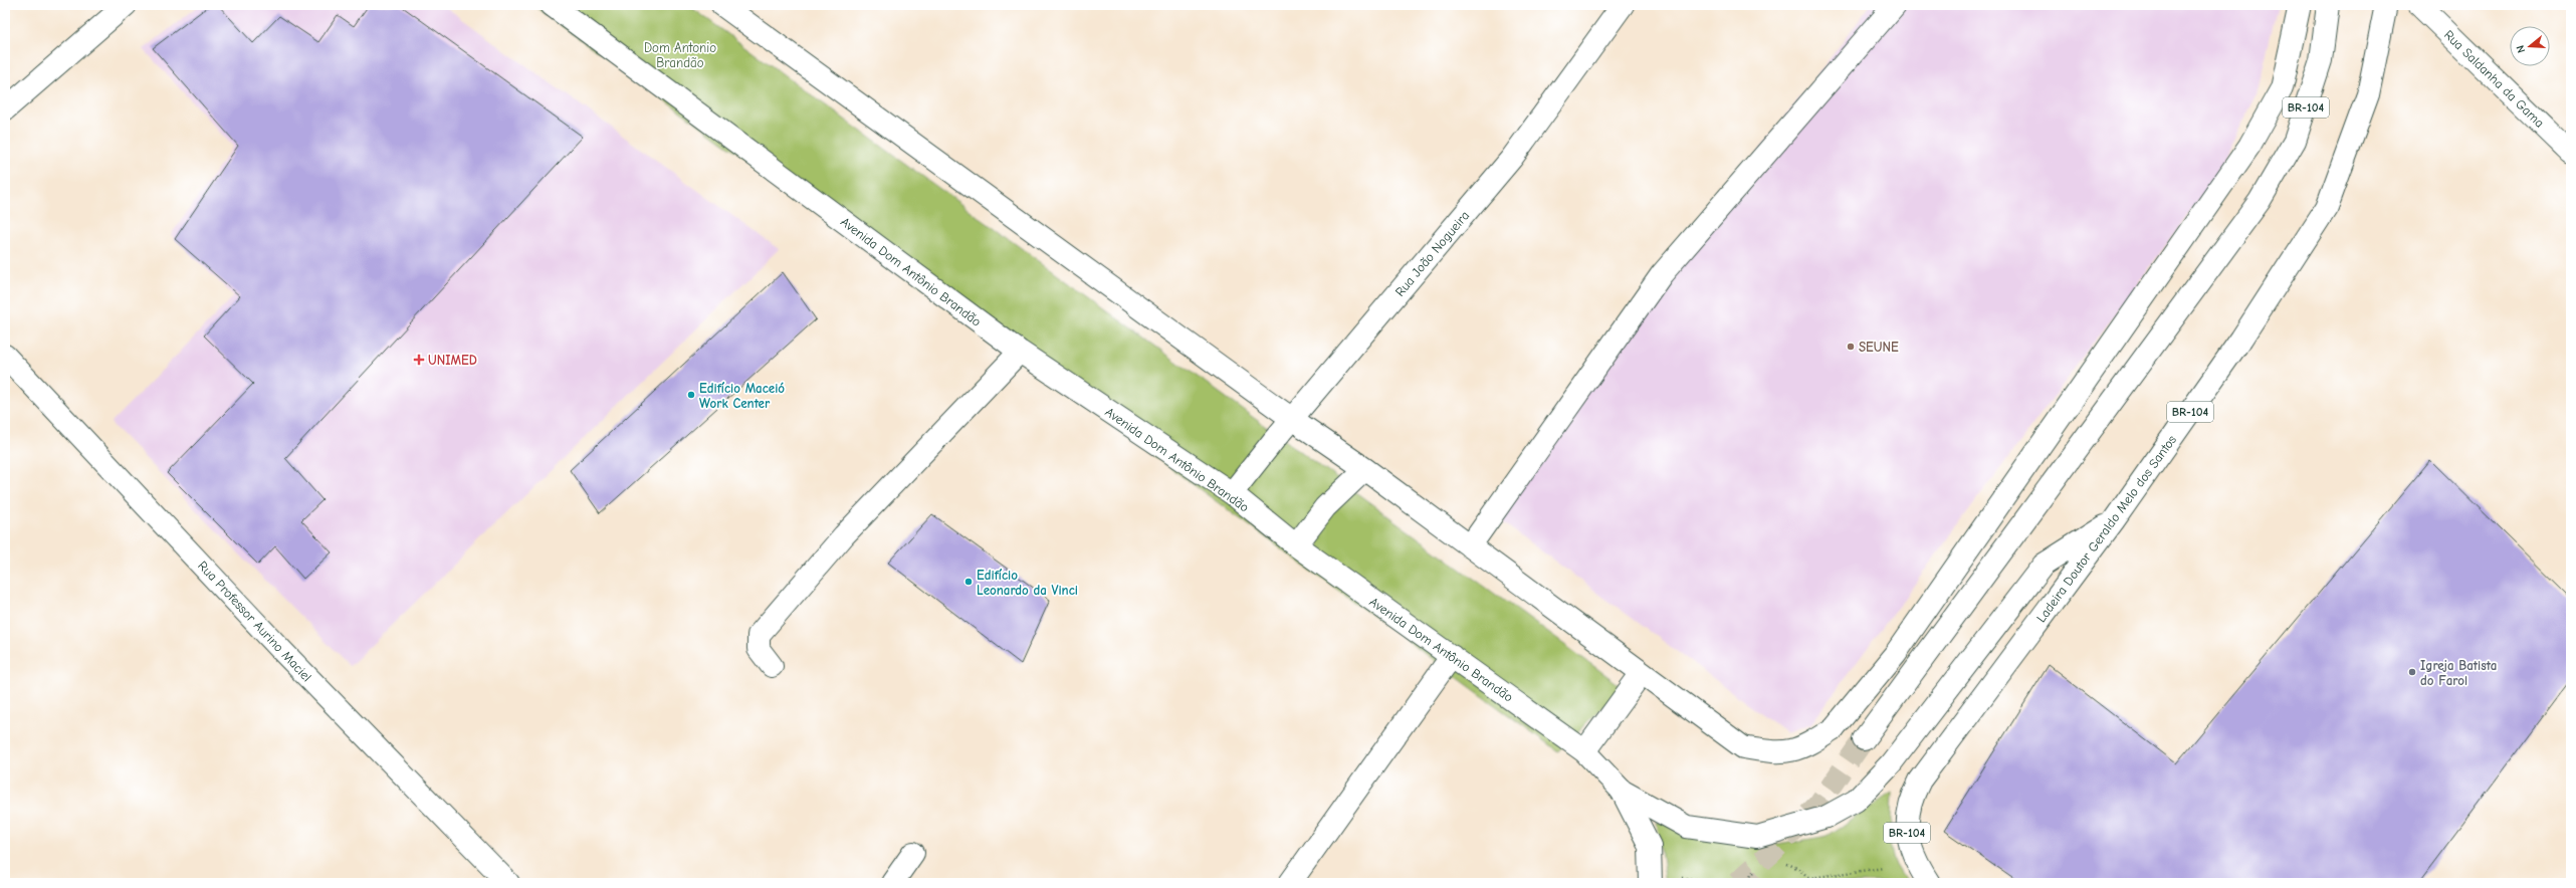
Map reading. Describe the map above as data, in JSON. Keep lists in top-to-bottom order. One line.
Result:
{"streets":{"main road":["Rua Saldanha da Gama","BR-104","Rua João Nogueira","Avenida Dom Antônio Brandão","Ladeira Doutor Geraldo Melo dos Santos","Rua Professor Aurino Maciel"]},"crossings":[["BR-104","Ladeira Doutor Geraldo Melo dos Santos"],["Rua João Nogueira","Avenida Dom Antônio Brandão"],["Avenida Dom Antônio Brandão","Ladeira Doutor Geraldo Melo dos Santos"]],"parks":["Dom Antonio Brandão"],"places":{"other":["SEUNE","Edifício Maceió Work Center","Edifício Leonardo da Vinci","Igreja Batista do Farol"],"health":["UNIMED"]},"north":"left"}
